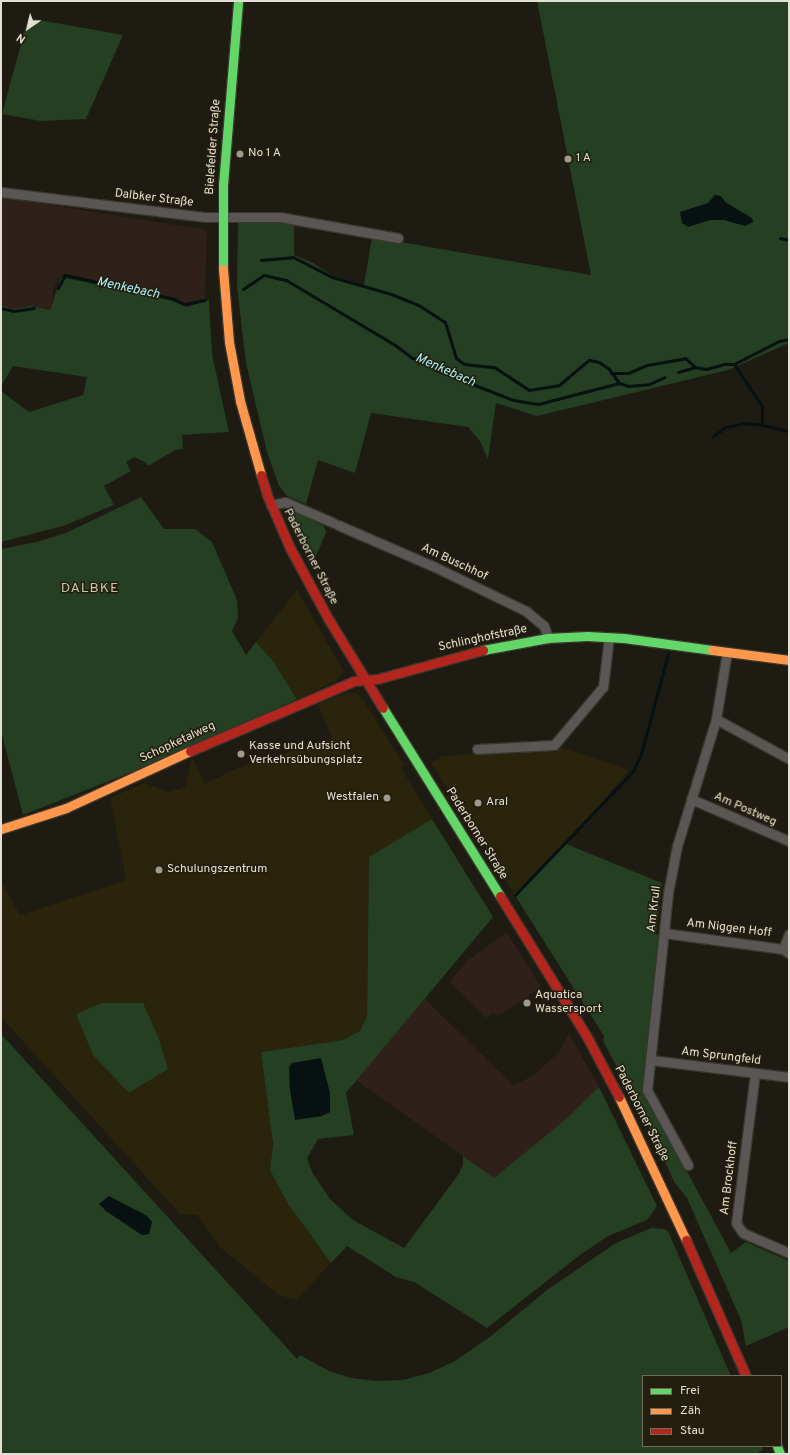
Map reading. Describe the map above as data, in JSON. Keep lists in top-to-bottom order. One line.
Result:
{"streets":{"main road":["Bielefelder Straße","Paderborner Straße","Schlinghofstraße","Schopketalweg"],"street":["Dalbker Straße","Am Buschhof","Am Postweg","Am Krull","Am Niggen Hoff","Am Sprungfeld","Am Brockhoff"]},"crossings":[["Bielefelder Straße","Dalbker Straße"],["Bielefelder Straße","Paderborner Straße"],["Paderborner Straße","Am Buschhof"],["Paderborner Straße","Schlinghofstraße"],["Paderborner Straße","Schopketalweg"],["Am Buschhof","Schlinghofstraße"],["Schlinghofstraße","Schopketalweg"],["Schlinghofstraße","Am Krull"],["Am Postweg","Am Krull"],["Am Krull","Am Niggen Hoff"],["Am Krull","Am Sprungfeld"],["Am Sprungfeld","Am Brockhoff"]],"districts":["DALBKE"],"water":["Menkebach"],"places":["No 1 A","1 A","Kasse und Aufsicht Verkehrsübungsplatz","Westfalen","Aral","Schulungszentrum","Aquatica Wassersport"],"legend":["Frei","Zäh","Stau"],"north":"bottom left"}
